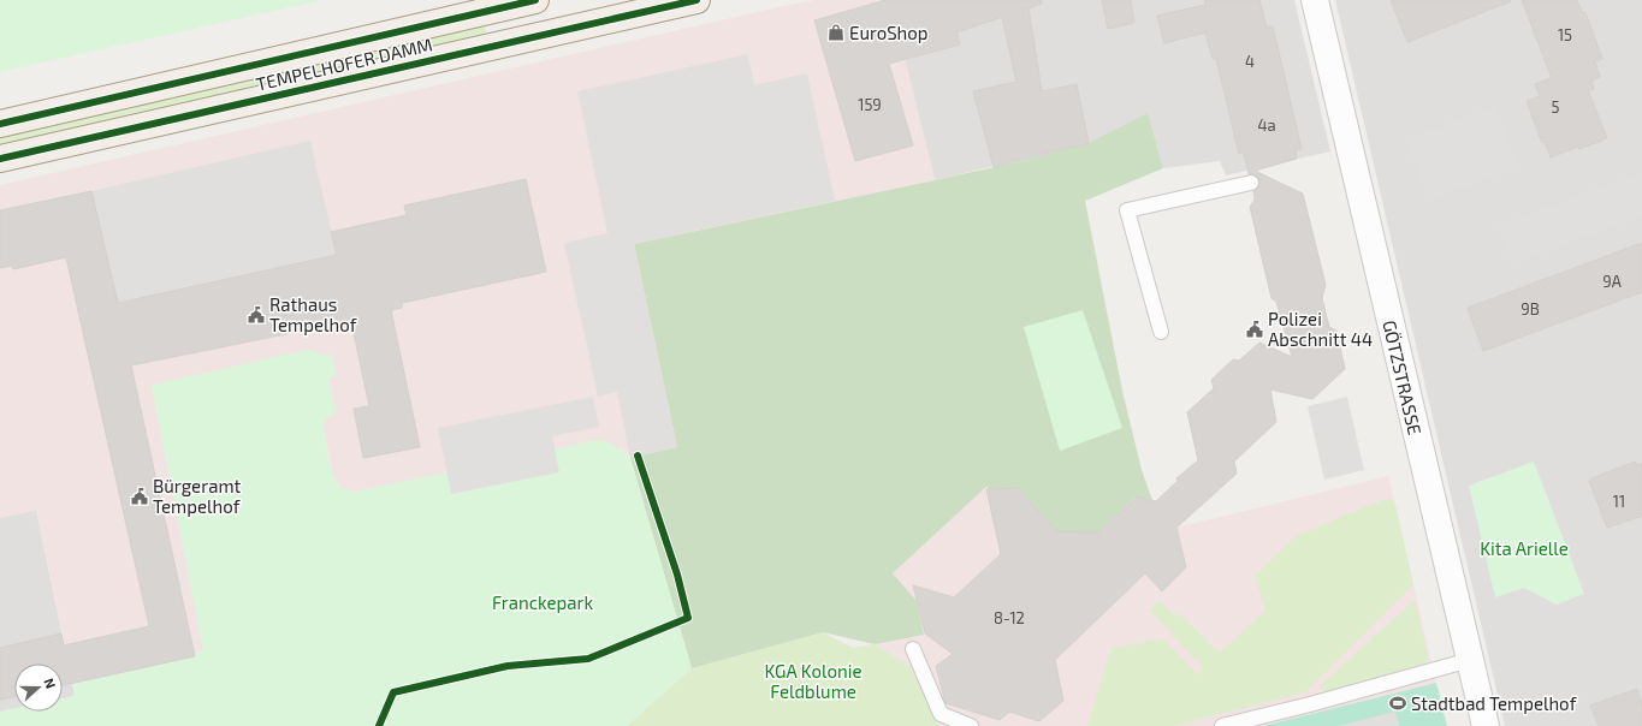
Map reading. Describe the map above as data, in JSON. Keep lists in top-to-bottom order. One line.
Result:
{"streets":{"main road":["TEMPELHOFER DAMM"],"street":["GÖTZSTRASSE"]},"parks":["Kita Arielle","Franckepark","KGA Kolonie Feldblume"],"places":{"shop":["EuroShop"],"public building":["Rathaus Tempelhof","Polizei Abschnitt 44","Bürgeramt Tempelhof"],"sports":["Stadtbad Tempelhof"]},"house_numbers":["15","4","159","5","4a","9A","9B","11","8-12"],"north":"right"}
